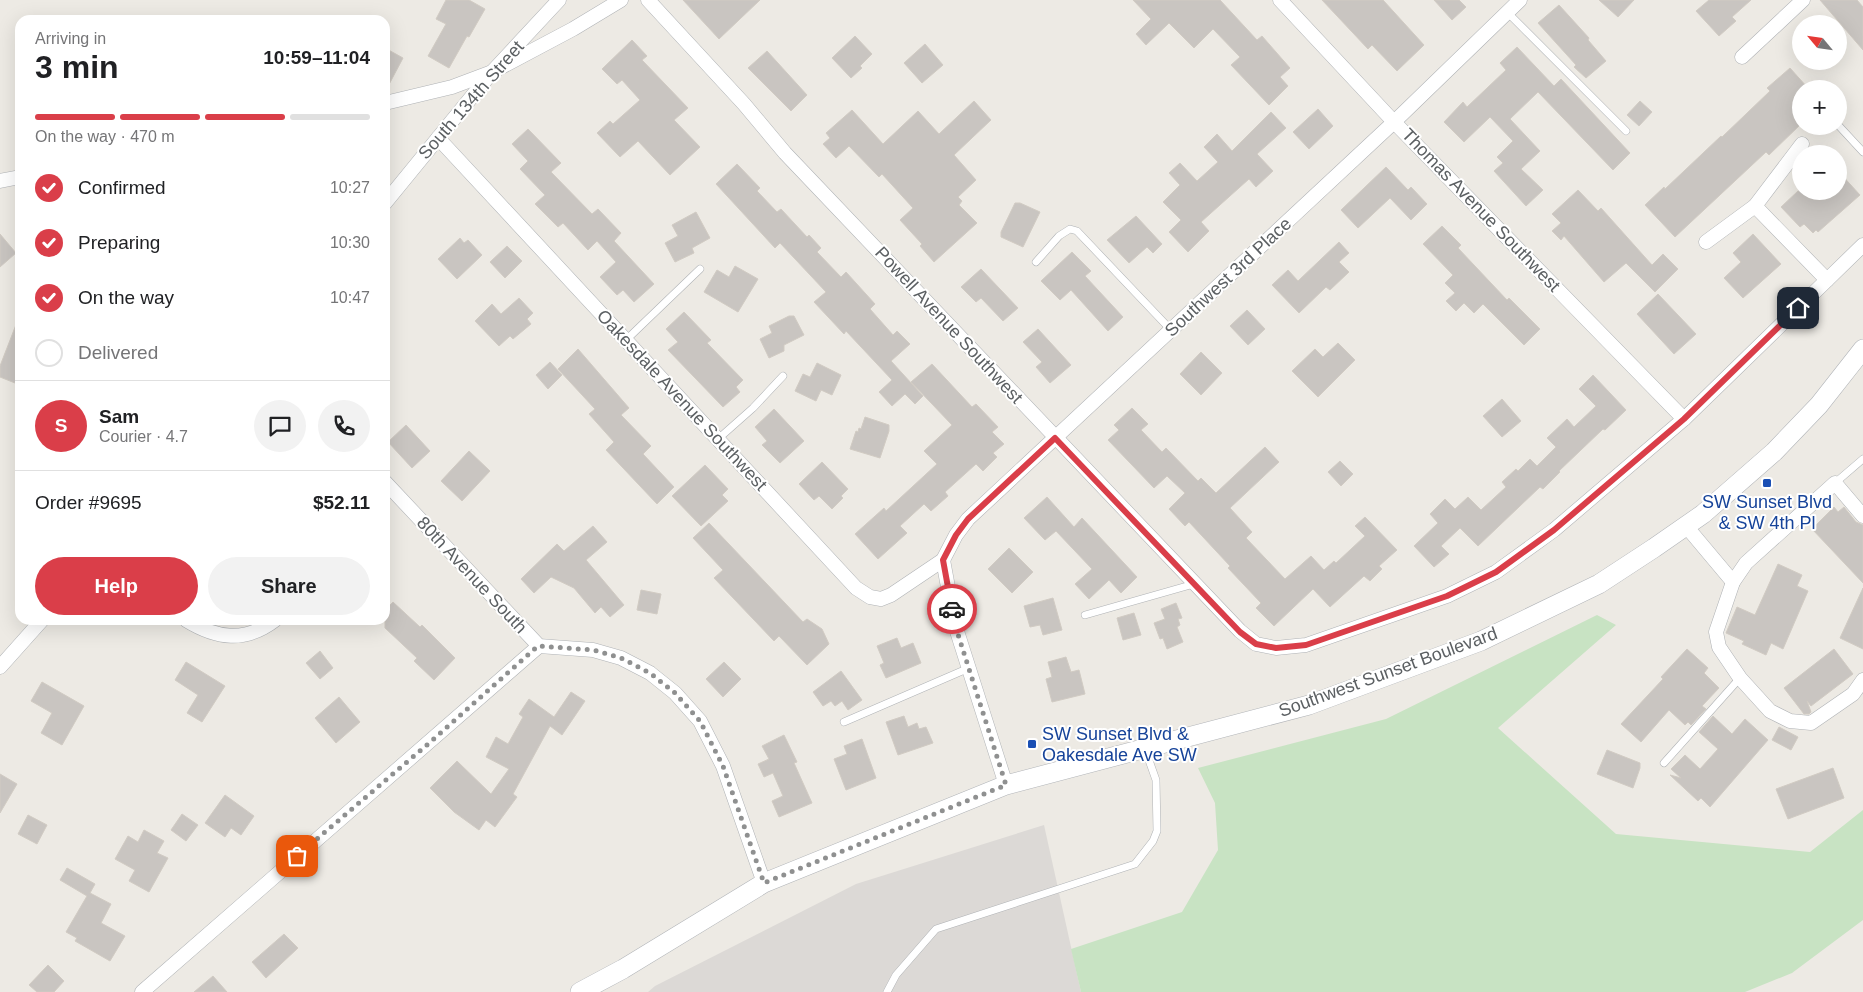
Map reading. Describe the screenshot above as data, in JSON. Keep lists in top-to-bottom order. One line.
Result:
{"streets":{"main road":["Southwest Sunset Boulevard"],"street":["South 134th Street","Thomas Avenue Southwest","Southwest 3rd Place","Powell Avenue Southwest","Oakesdale Avenue Southwest","80th Avenue South"]},"crossings":[["South 134th Street","Oakesdale Avenue Southwest"],["Thomas Avenue Southwest","Southwest 3rd Place"],["Thomas Avenue Southwest","Powell Avenue Southwest"],["Southwest 3rd Place","Powell Avenue Southwest"],["Southwest 3rd Place","Oakesdale Avenue Southwest"],["80th Avenue South","Southwest Sunset Boulevard"]],"places":{"transit":["SW Sunset Blvd & SW 4th Pl","SW Sunset Blvd & Oakesdale Ave SW"]},"north":"top left","page":{"map_buttons":["+","−"],"heading":["3 min","Arriving in","10:59–11:04"],"panel":["Sam","Courier · 4.7","Order #9695","$52.11"],"bar":"On the way · 470 m","list":[["Confirmed","10:27"],["Preparing","10:30"],["On the way","10:47"],"Delivered"],"round":"S","buttons":["Help","Share"]}}
